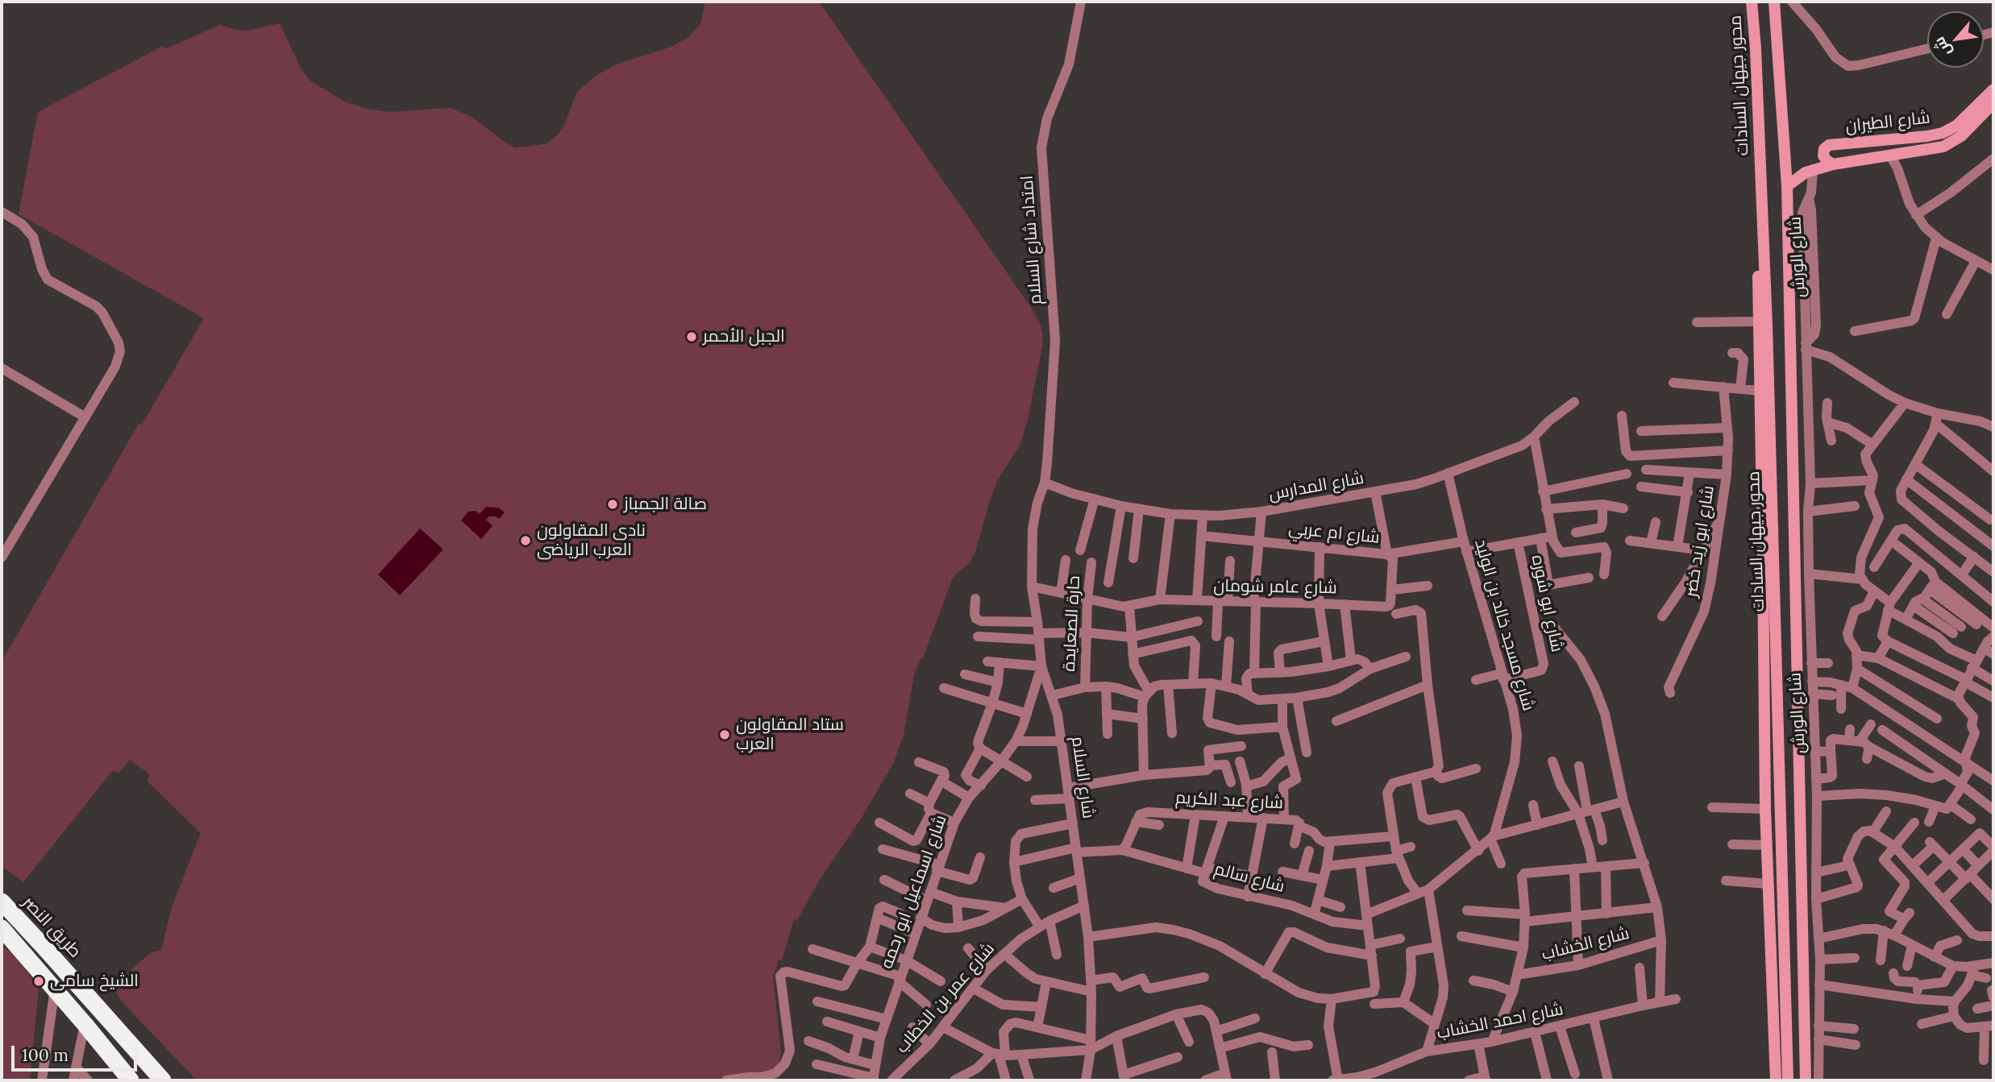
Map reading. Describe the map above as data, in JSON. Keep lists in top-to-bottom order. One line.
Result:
{"streets":{"highway":["طريق النصر"],"main road":["محور جيهان السادات","شارع الطيران"],"street":["امتداد شارع السلام","شارع الورش","شارع المدارس","شارع ام عربي","شارع ابو زيد خضر","شارع عامر شومان","شارع ابو شوره","حارة الصعايدة","شارع مسجد خالد بن الوليد","شارع السلام","شارع عبد الكريم","شارع سالم","شارع اسماعيل ابو رحمه","شارع الخشاب","شارع عمر بن الخطاب","شارع احمد الخشاب"]},"crossings":[["شارع الطيران","شارع الورش"],["امتداد شارع السلام","شارع المدارس"],["امتداد شارع السلام","شارع السلام"],["شارع المدارس","شارع مسجد خالد بن الوليد"],["شارع المدارس","شارع السلام"],["شارع ام عربي","شارع مسجد خالد بن الوليد"],["شارع ابو شوره","شارع مسجد خالد بن الوليد"],["شارع السلام","شارع اسماعيل ابو رحمه"],["شارع السلام","شارع عمر بن الخطاب"]],"places":["الجبل الأحمر","صالة الجمباز","نادى المقاولون العرب الرياضى","ستاد المقاولون العرب","الشيخ سامى"],"scale_bar":"100 m","north":"bottom left"}
